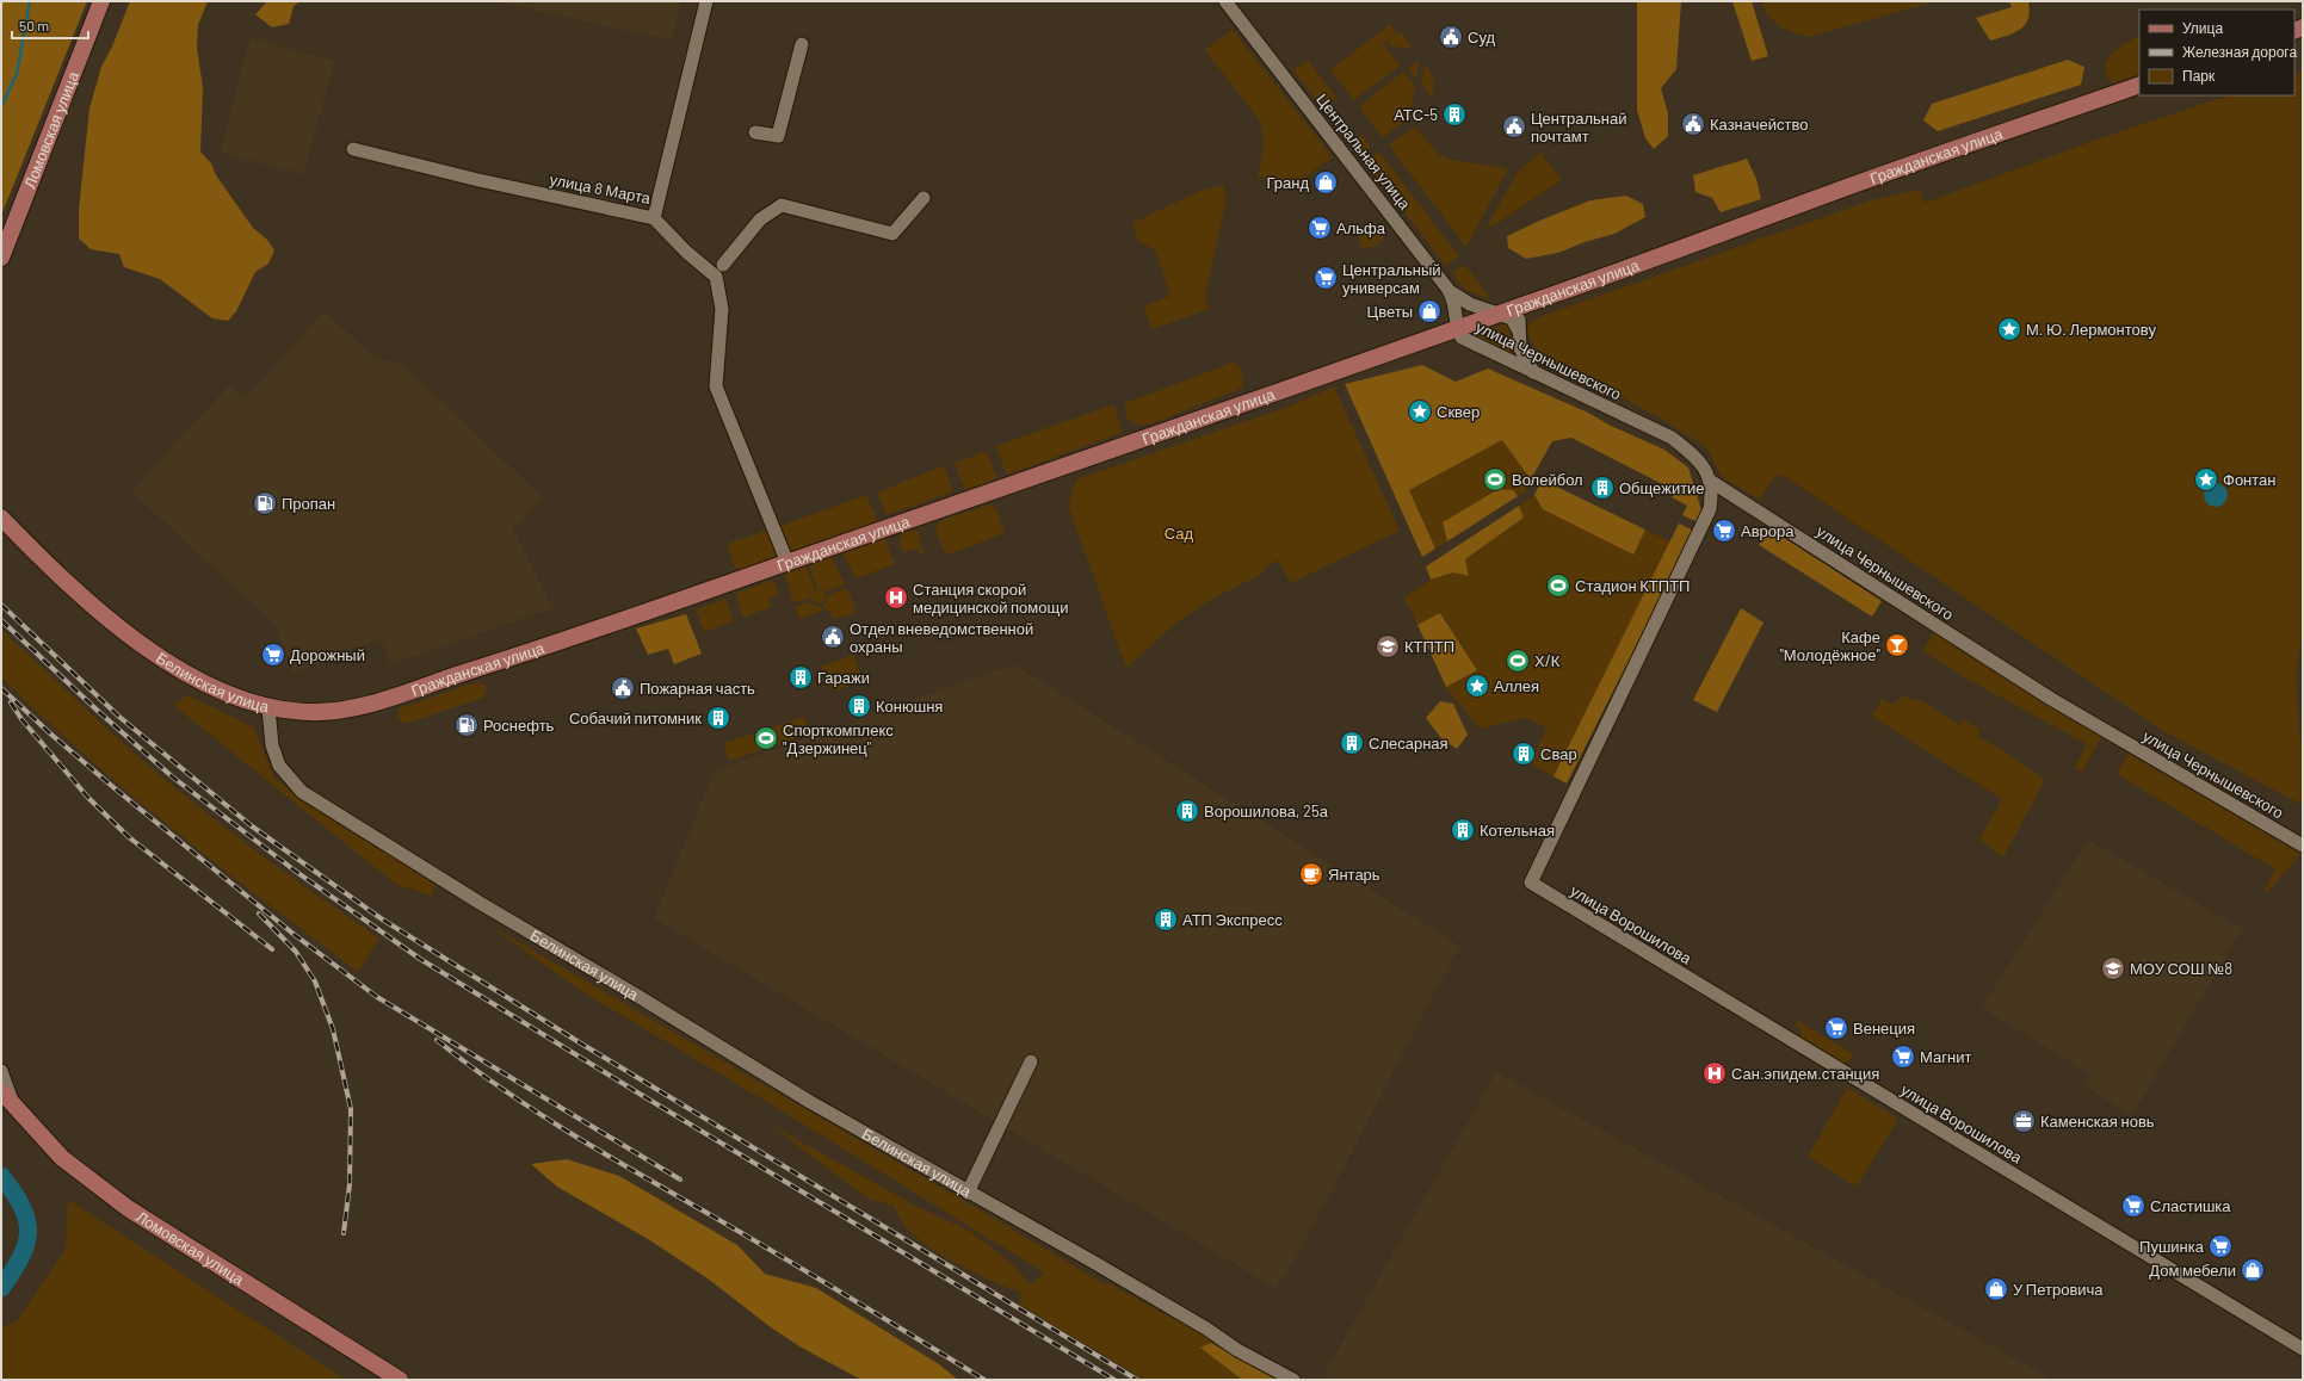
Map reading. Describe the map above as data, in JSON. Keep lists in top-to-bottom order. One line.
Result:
{"streets":{"main road":["Ломовская улица","Гражданская улица","Белинская улица"],"street":["Центральная улица","улица 8 Марта","улица Чернышевского","улица Ворошилова"]},"crossings":[["Центральная улица","Гражданская улица"],["Центральная улица","улица Чернышевского"],["Гражданская улица","улица Чернышевского"],["Гражданская улица","Белинская улица"],["улица Чернышевского","улица Ворошилова"]],"parks":["Сад"],"places":{"public building":["Суд","Казначейство","Центральнай почтамт","Отдел вневедомственной охраны","Пожарная часть"],"building":["АТС-5","Общежитие","Гаражи","Конюшня","Собачий питомник","Слесарная","Свар","Ворошилова, 25а","Котельная","АТП Экспресс"],"shop":["Гранд","Цветы","Дом мебели","У Петровича"],"supermarket":["Альфа","Центральный универсам","Аврора","Дорожный","Венеция","Магнит","Сластишка","Пушинка"],"place":["М. Ю. Лермонтову","Сквер","Фонтан","Аллея"],"sports":["Волейбол","Стадион КТПТП","Х/К","Спорткомплекс \"Дзержинец\""],"fuel station":["Пропан","Роснефть"],"hospital":["Станция скорой медицинской помощи","Сан.эпидем.станция"],"bar":["Кафе \"Молодёжное\""],"school or university":["КТПТП","МОУ СОШ №8"],"cafe":["Янтарь"],"office":["Каменская новь"]},"legend":["Улица","Железная дорога","Парк"],"scale_bar":"50 m"}
